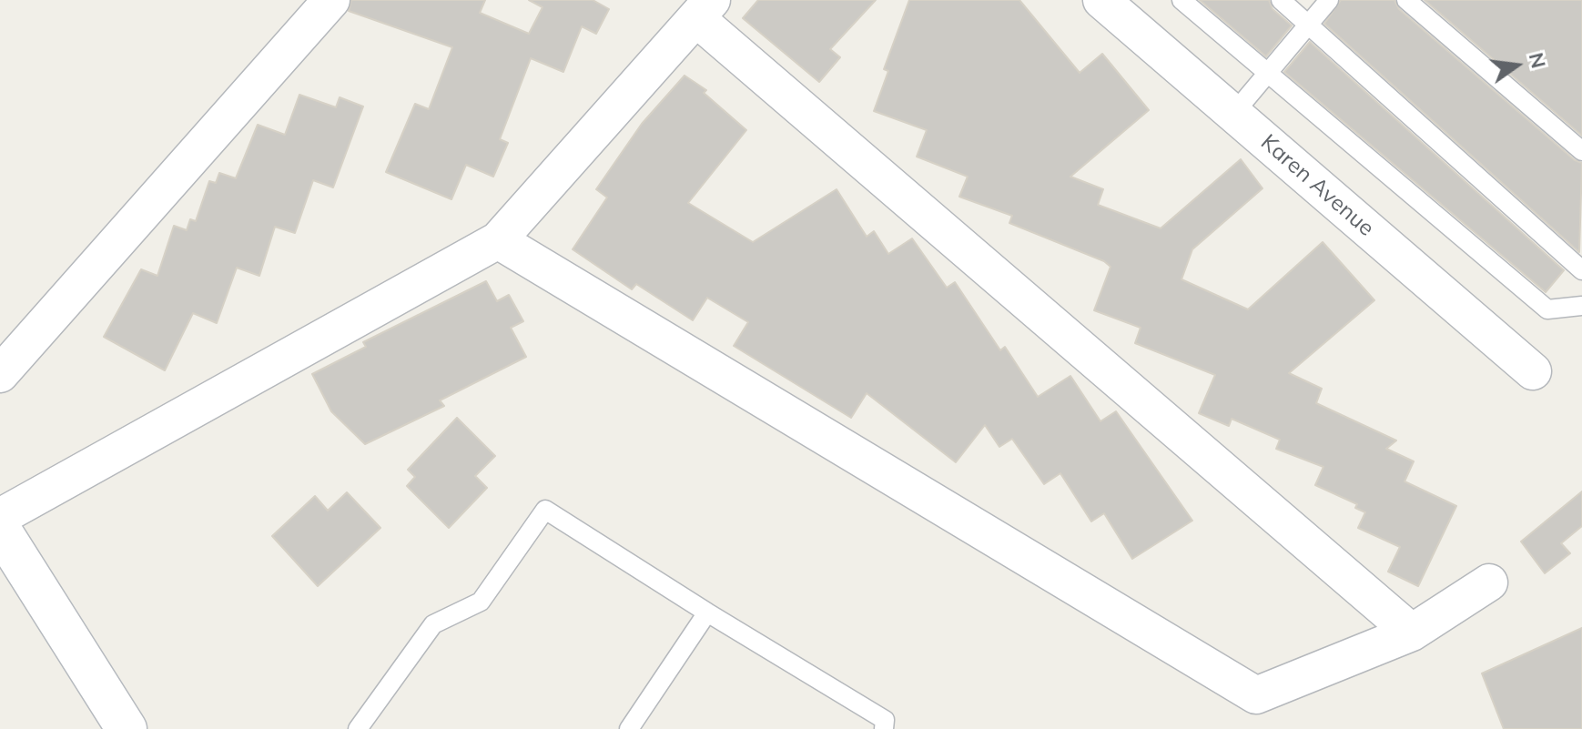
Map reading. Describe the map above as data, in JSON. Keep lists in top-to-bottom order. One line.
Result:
{"streets":{"street":["Karen Avenue"]},"north":"right"}
